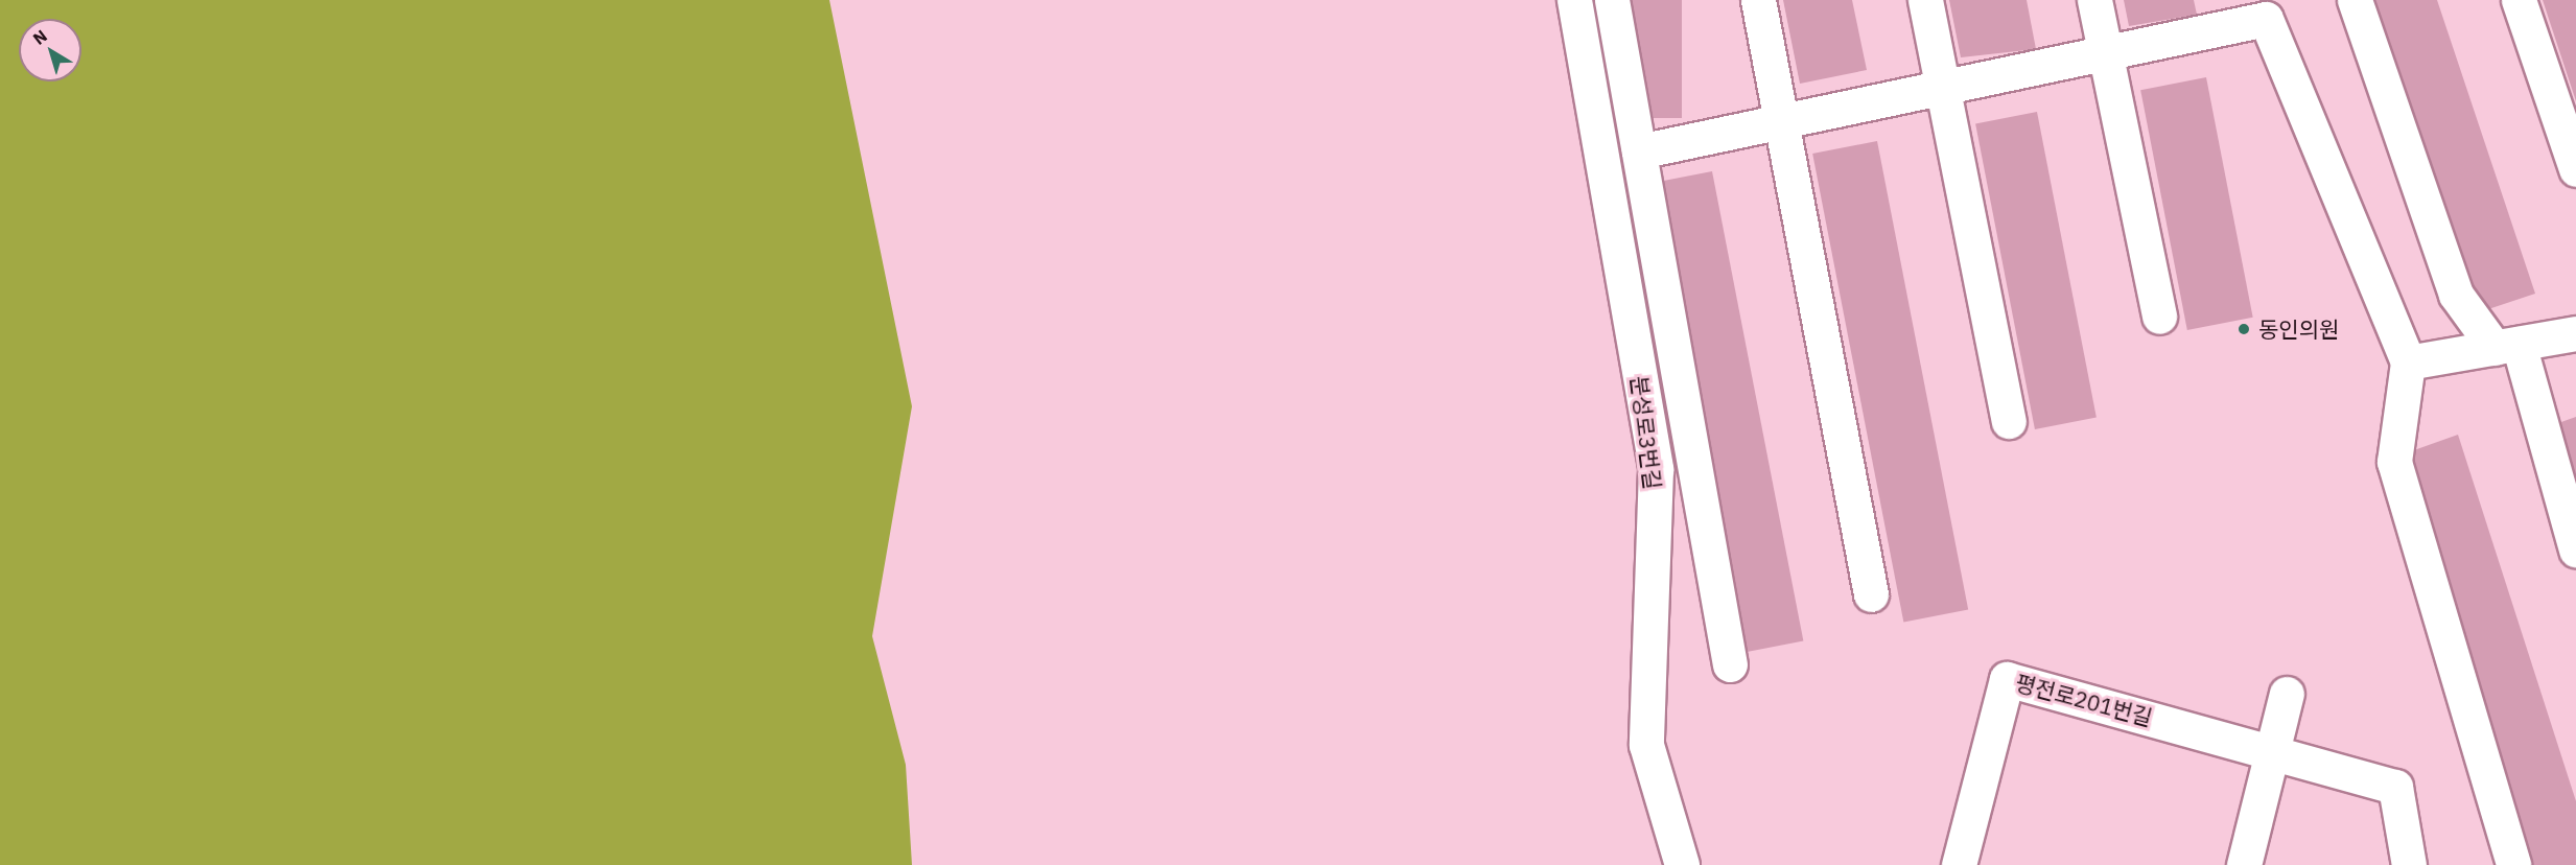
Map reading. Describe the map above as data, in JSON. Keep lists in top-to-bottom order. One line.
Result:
{"streets":{"street":["분성로3번길","평전로201번길"]},"places":["동인의원"],"north":"top left"}
